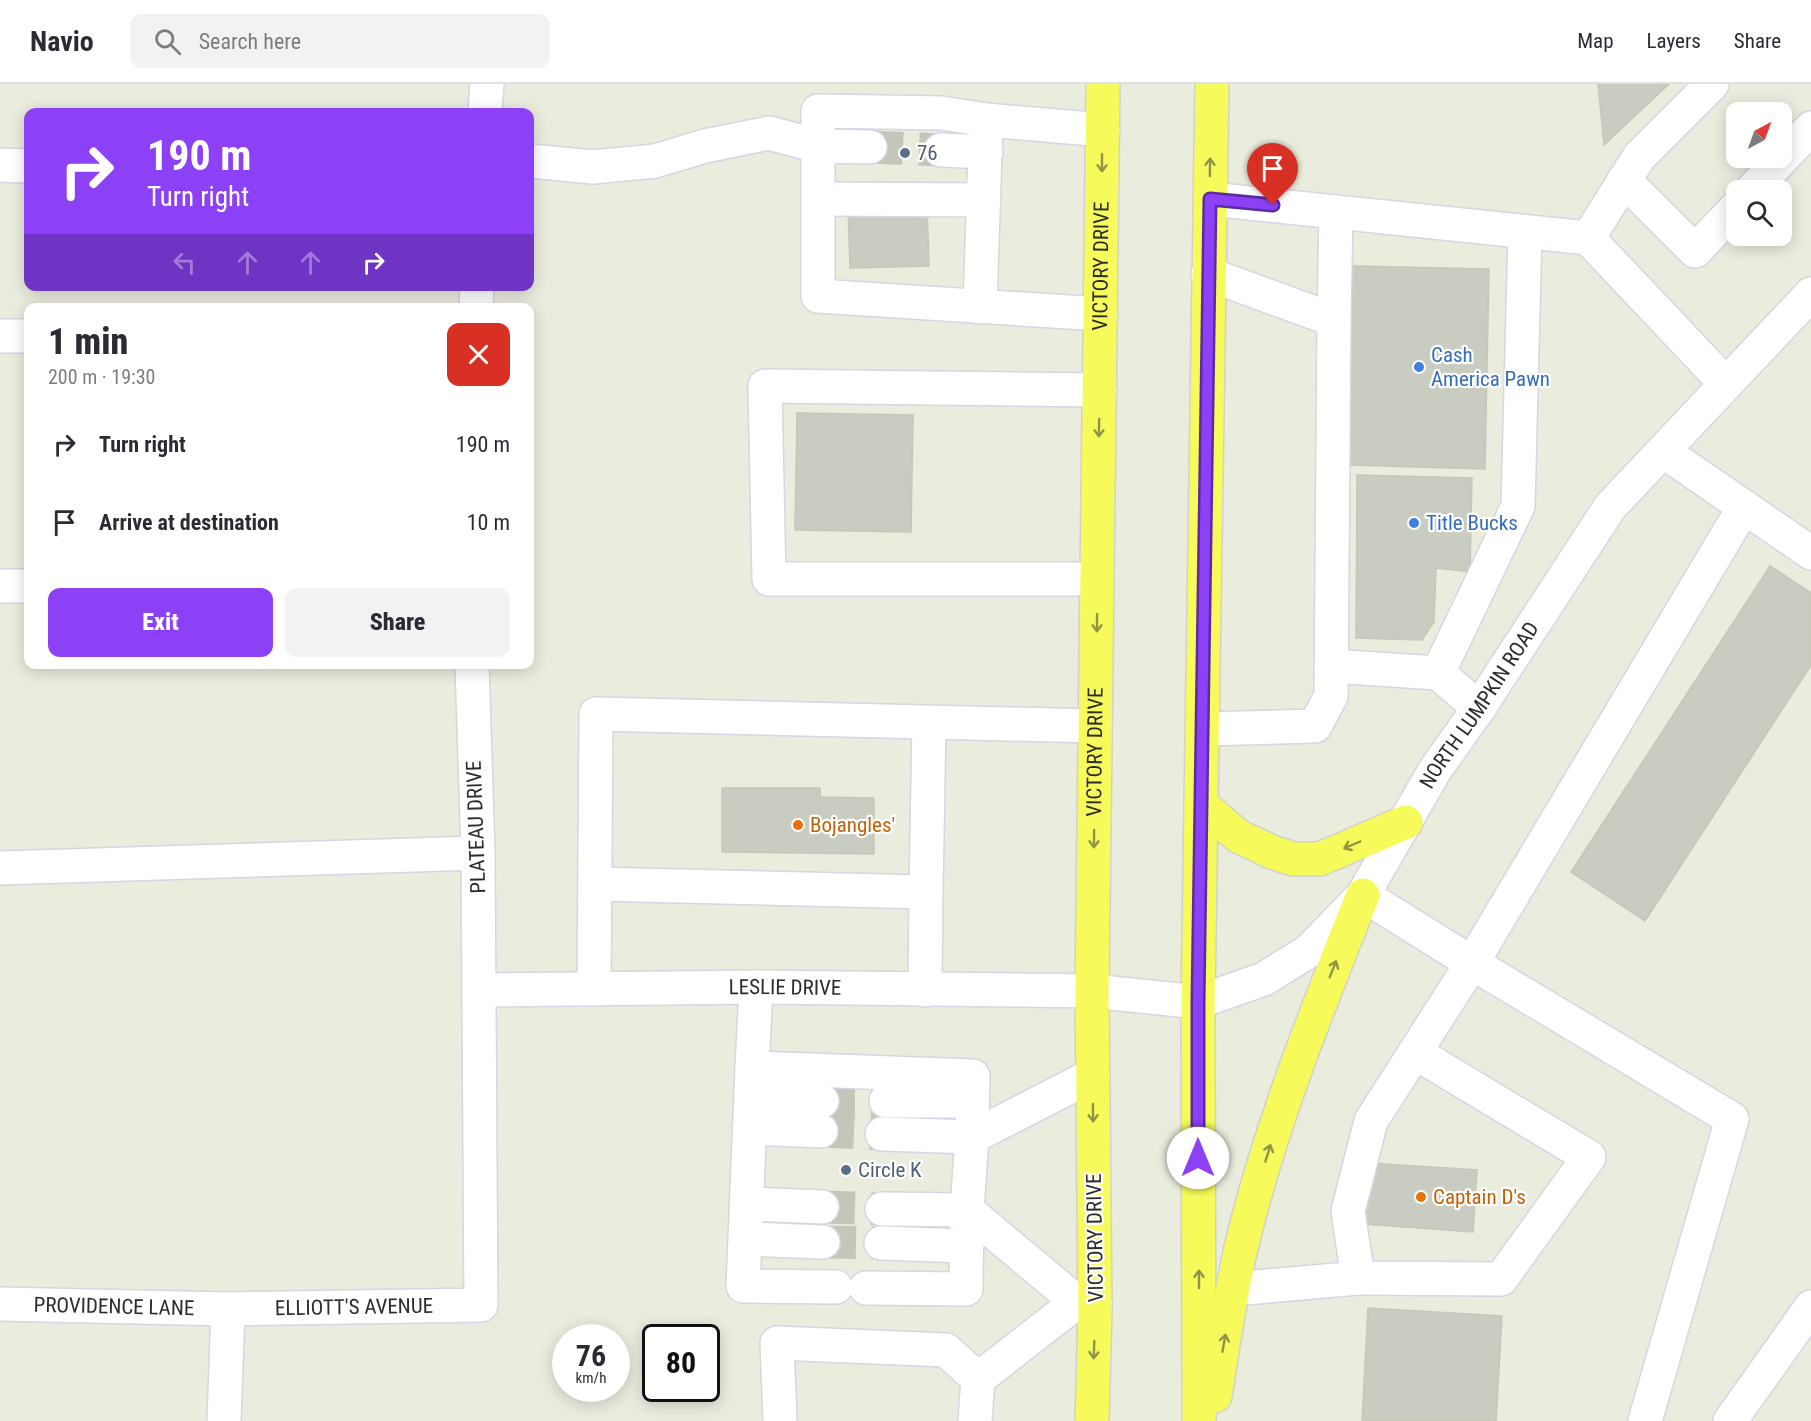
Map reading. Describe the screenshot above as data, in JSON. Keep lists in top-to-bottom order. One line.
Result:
{"streets":{"highway":["VICTORY DRIVE"],"street":["NORTH LUMPKIN ROAD","PLATEAU DRIVE","LESLIE DRIVE","PROVIDENCE LANE","ELLIOTT'S AVENUE"]},"crossings":[["VICTORY DRIVE","NORTH LUMPKIN ROAD"],["VICTORY DRIVE","LESLIE DRIVE"],["NORTH LUMPKIN ROAD","LESLIE DRIVE"],["PLATEAU DRIVE","LESLIE DRIVE"],["PLATEAU DRIVE","ELLIOTT'S AVENUE"],["PROVIDENCE LANE","ELLIOTT'S AVENUE"]],"places":["76","Cash America Pawn","Title Bucks","Bojangles'","Circle K","Captain D's"],"north":"top right","page":{"header":"Navio","search":"Search here","nav":["Map","Layers","Share"],"turn":["190 m","Turn right"],"heading":["1 min","200 m · 19:30"],"list":[{"name":"Turn right","value":"190 m"},{"name":"Arrive at destination","value":"10 m"}],"buttons":["Exit","Share"],"speed":"76 km/h","limit":"80"}}
